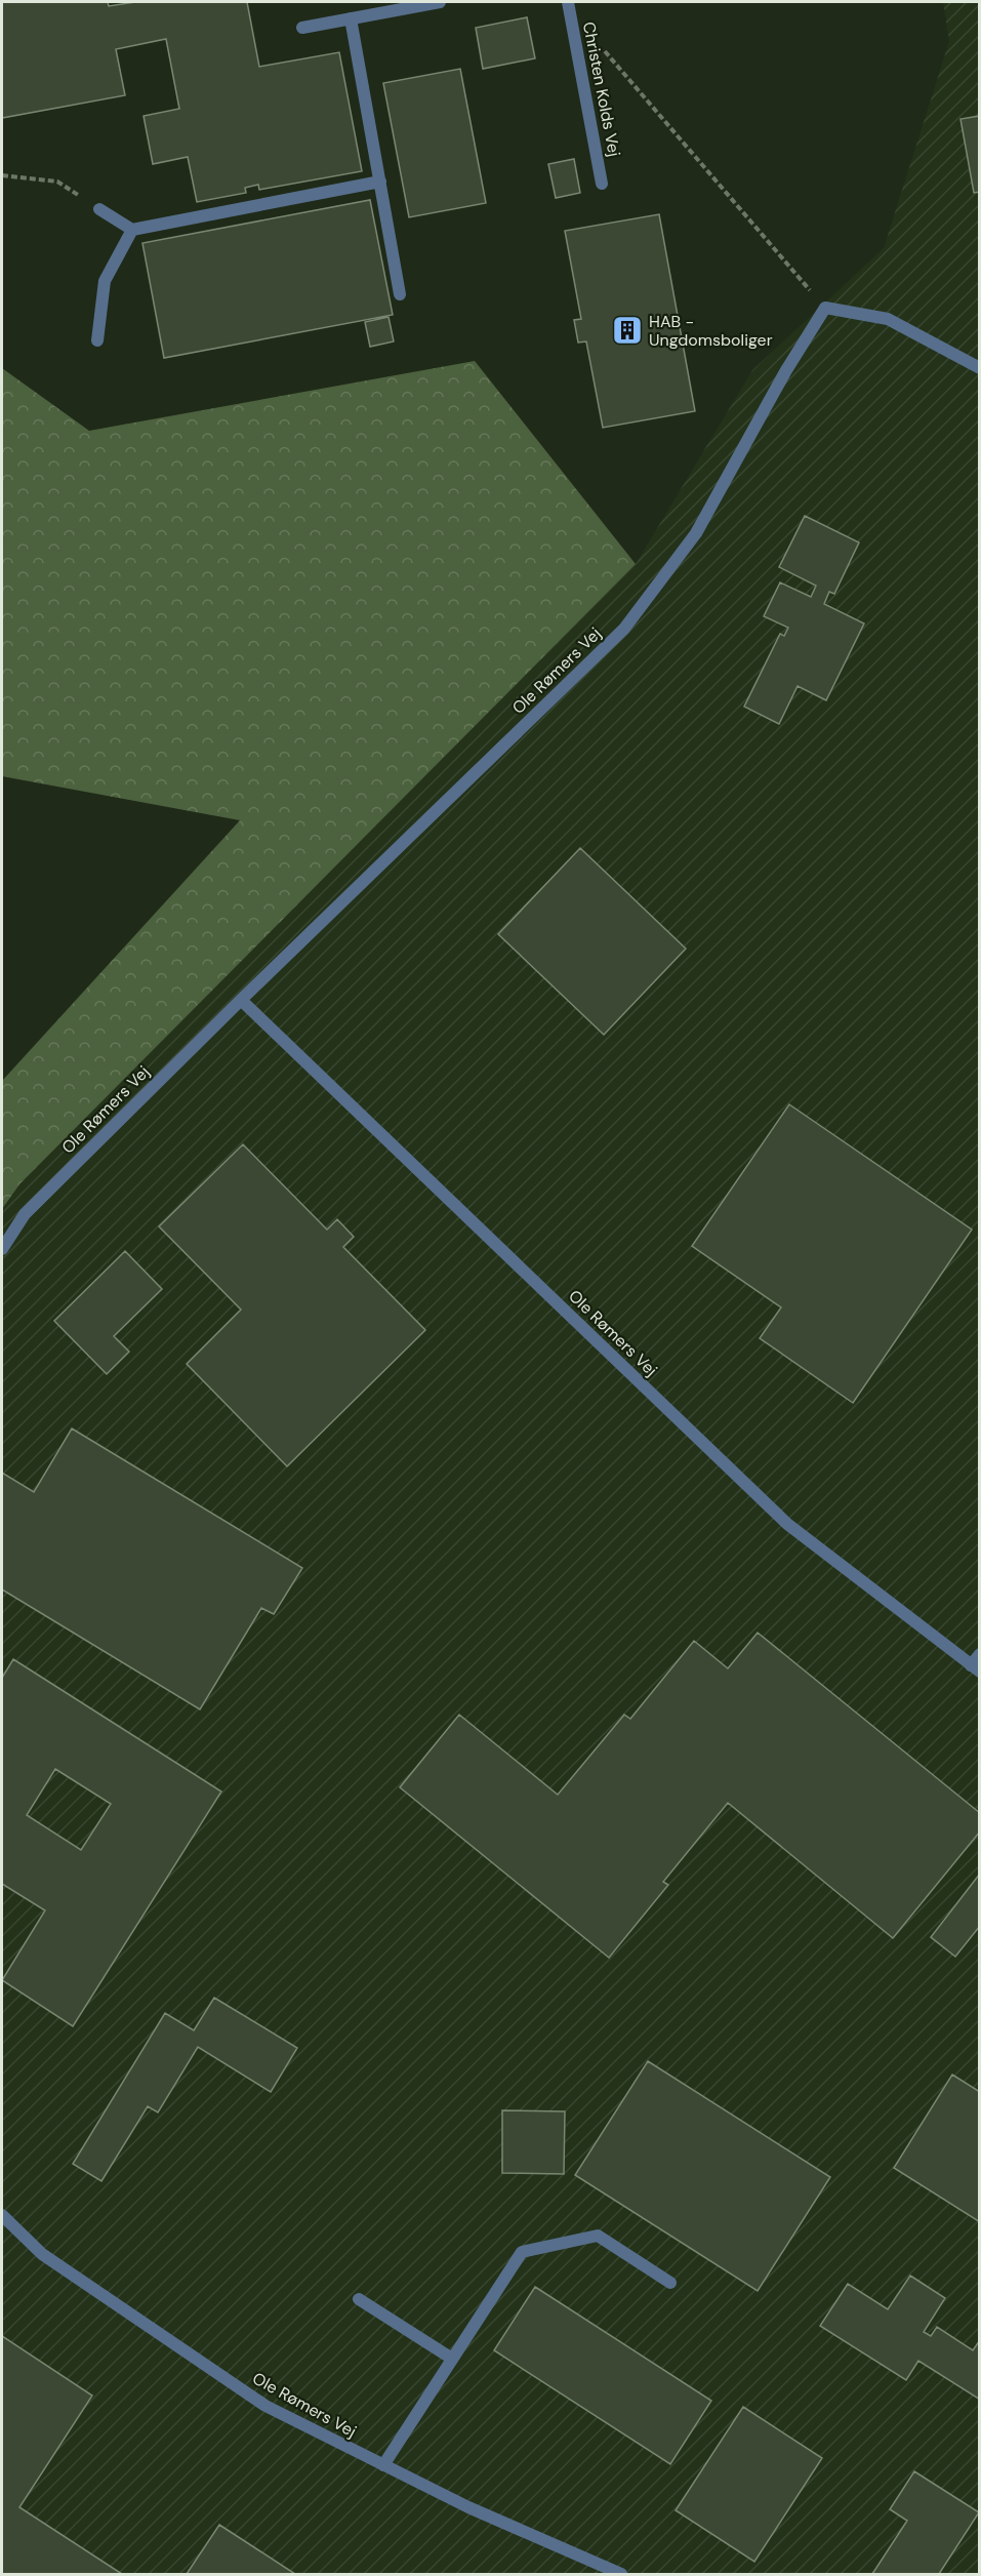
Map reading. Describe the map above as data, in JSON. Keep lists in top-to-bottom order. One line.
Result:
{"streets":{"street":["Christen Kolds Vej","Ole Rømers Vej"]},"places":{"building":["HAB - Ungdomsboliger"]}}
